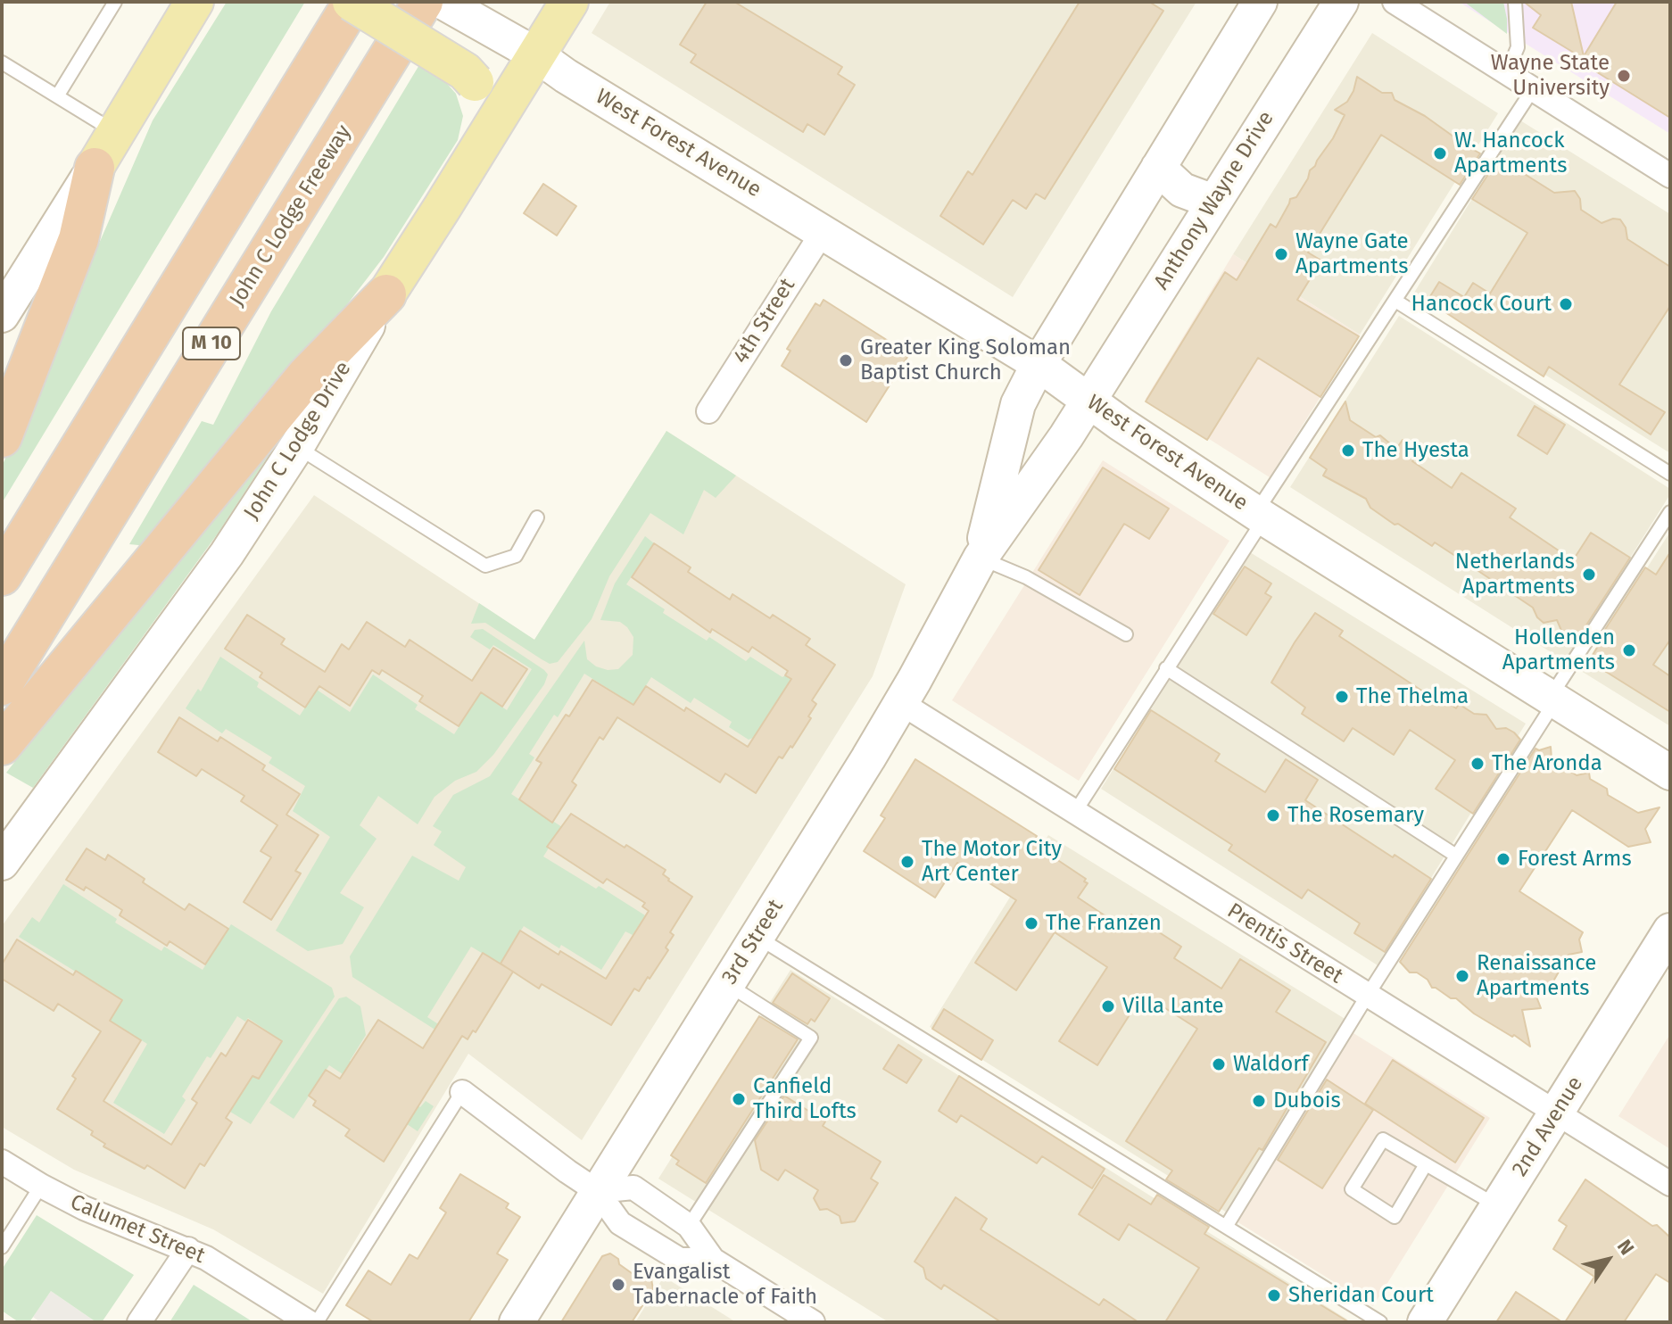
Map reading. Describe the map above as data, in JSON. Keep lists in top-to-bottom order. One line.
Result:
{"streets":{"highway":["John C Lodge Freeway","M 10"],"main road":["John C Lodge Drive"],"street":["West Forest Avenue","Anthony Wayne Drive","4th Street","3rd Street","Prentis Street","2nd Avenue","Calumet Street"]},"crossings":[["West Forest Avenue","Anthony Wayne Drive"],["West Forest Avenue","4th Street"],["West Forest Avenue","John C Lodge Drive"],["West Forest Avenue","3rd Street"],["Anthony Wayne Drive","3rd Street"],["3rd Street","Prentis Street"],["Prentis Street","2nd Avenue"]],"places":["Wayne State University","W. Hancock Apartments","Wayne Gate Apartments","Hancock Court","Greater King Soloman Baptist Church","The Hyesta","Netherlands Apartments","Hollenden Apartments","The Thelma","The Aronda","The Rosemary","Forest Arms","The Motor City Art Center","The Franzen","Renaissance Apartments","Villa Lante","Waldorf","Canfield Third Lofts","Dubois","Evangalist Tabernacle of Faith","Sheridan Court"],"north":"top right"}
